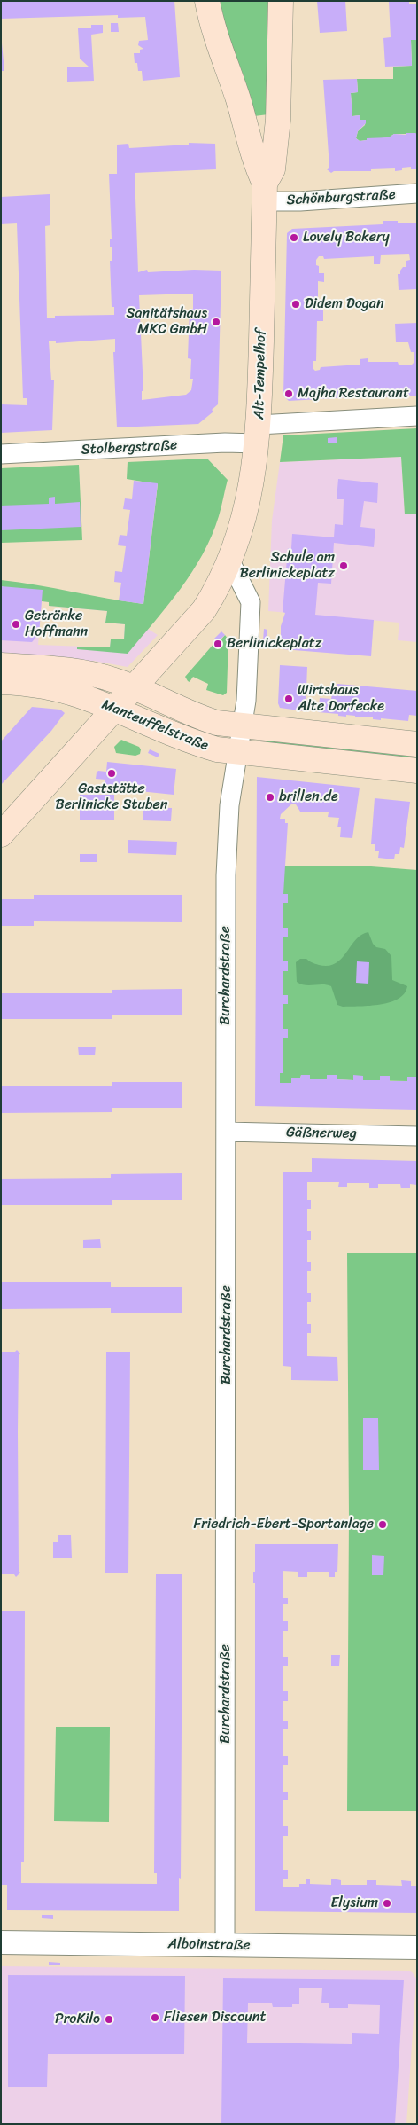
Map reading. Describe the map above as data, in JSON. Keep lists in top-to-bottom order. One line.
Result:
{"streets":{"main road":["Alt-Tempelhof","Manteuffelstraße"],"street":["Schönburgstraße","Stolbergstraße","Burchardstraße","Gäßnerweg","Alboinstraße"]},"crossings":[["Schönburgstraße","Alt-Tempelhof"],["Alt-Tempelhof","Stolbergstraße"],["Alt-Tempelhof","Manteuffelstraße"],["Manteuffelstraße","Burchardstraße"],["Burchardstraße","Gäßnerweg"],["Burchardstraße","Alboinstraße"]],"places":["Lovely Bakery","Didem Dogan","Sanitätshaus MKC GmbH","Majha Restaurant","Schule am Berlinickeplatz","Getränke Hoffmann","Berlinickeplatz","Wirtshaus Alte Dorfecke","Gaststätte Berlinicke Stuben","brillen.de","Friedrich-Ebert-Sportanlage","Elysium","Fliesen Discount","ProKilo"]}
